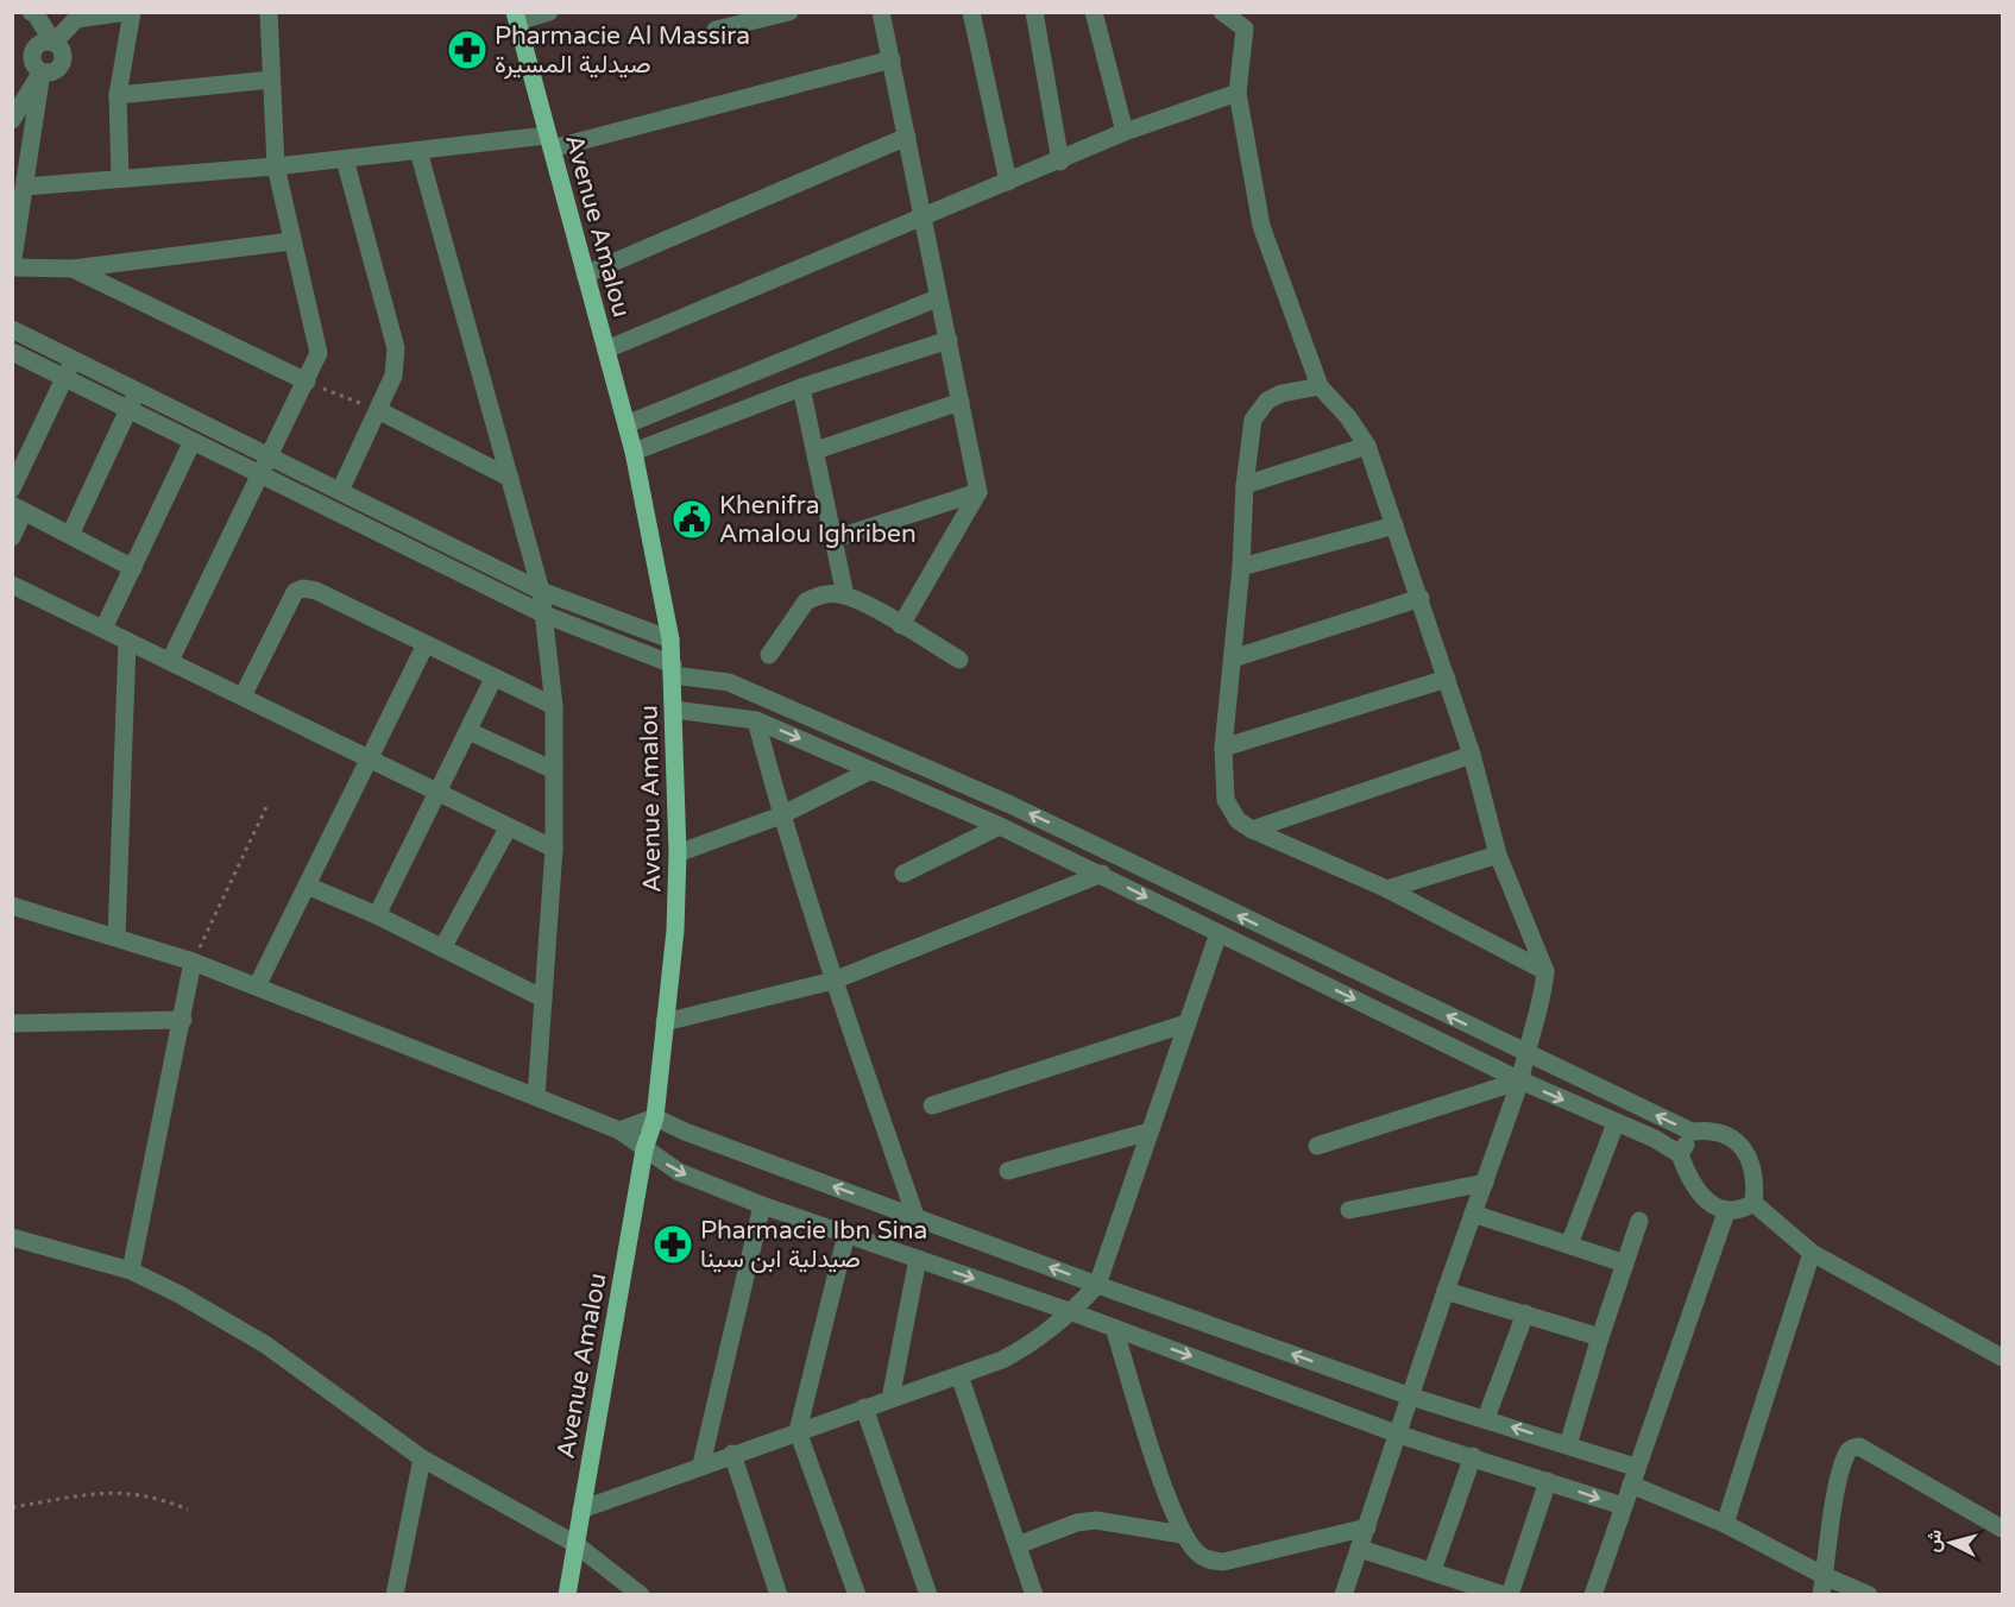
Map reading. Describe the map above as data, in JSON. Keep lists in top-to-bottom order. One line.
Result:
{"streets":{"main road":["Avenue Amalou"]},"places":{"pharmacy":["Pharmacie Al Massira صيدلية المسيرة","Pharmacie Ibn Sina صيدلية ابن سينا"],"public building":["Khenifra Amalou Ighriben"]},"north":"left"}
